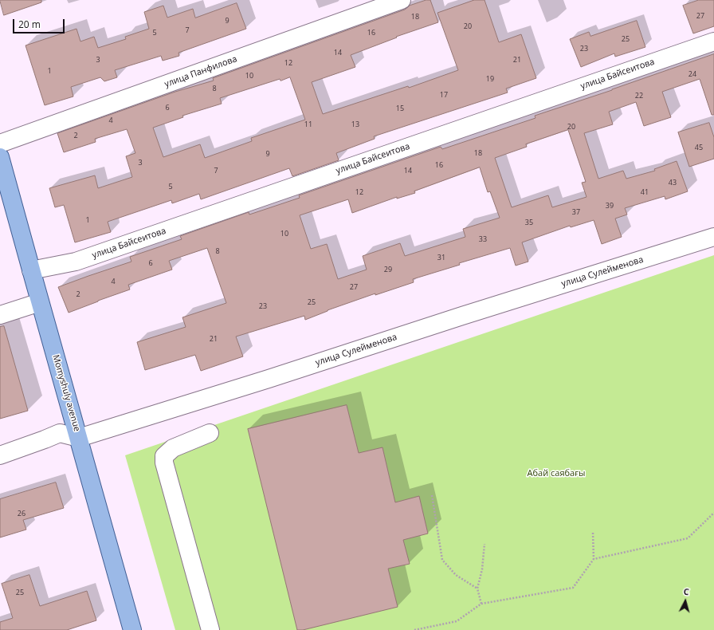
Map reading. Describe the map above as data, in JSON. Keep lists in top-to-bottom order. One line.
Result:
{"streets":{"main road":["Momyshuly avenue"],"street":["улица Панфилова","улица Байсеитова","улица Сулейменова"]},"crossings":[["улица Байсеитова","Momyshuly avenue"],["улица Сулейменова","Momyshuly avenue"]],"parks":["Абай саябағы"],"house_numbers":["27","18","9","20","7","5","16","25","23","14","3","21","12","1","24","10","19","8","17","22","6","15","4","11","13","20","2","45","18","9","3","16","7","14","43","5","12","41","39","37","1","35","10","33","8","31","6","29","4","27","2","25","23","21","26","25"],"scale_bar":"20 m","north":"top"}
